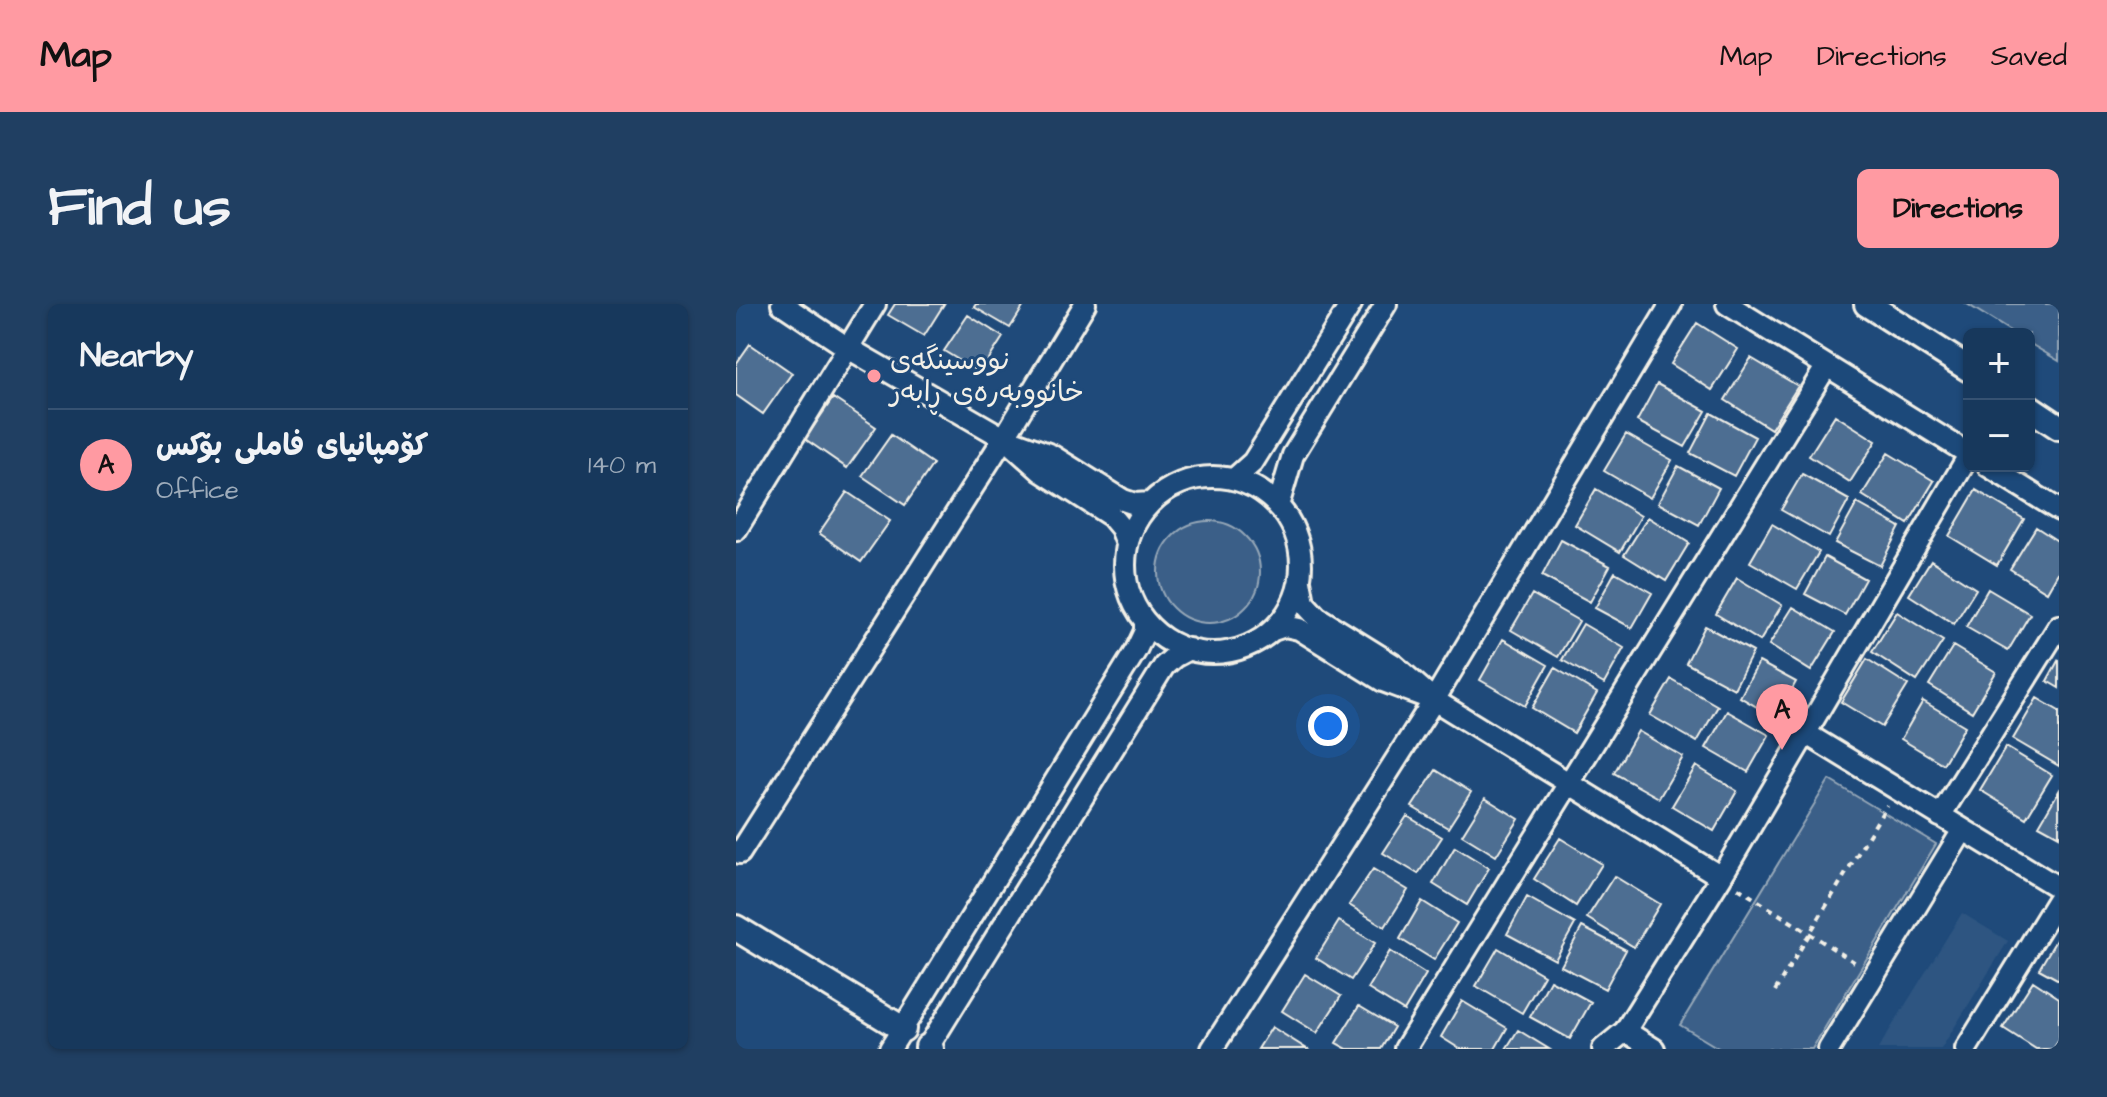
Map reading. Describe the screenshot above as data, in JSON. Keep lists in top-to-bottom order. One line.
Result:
{"places":["نووسینگەی خانووبەرەی ڕابەر"],"page":{"header":"Map","nav":["Map","Directions","Saved"],"title":"Find us","buttons":"Directions","heading":"Nearby","map_buttons":["+","−"],"list":[{"mark":"A","name":"کۆمپانیای فاملی بۆکس","note":"Office","value":"140 m"}],"pins":"A"}}
